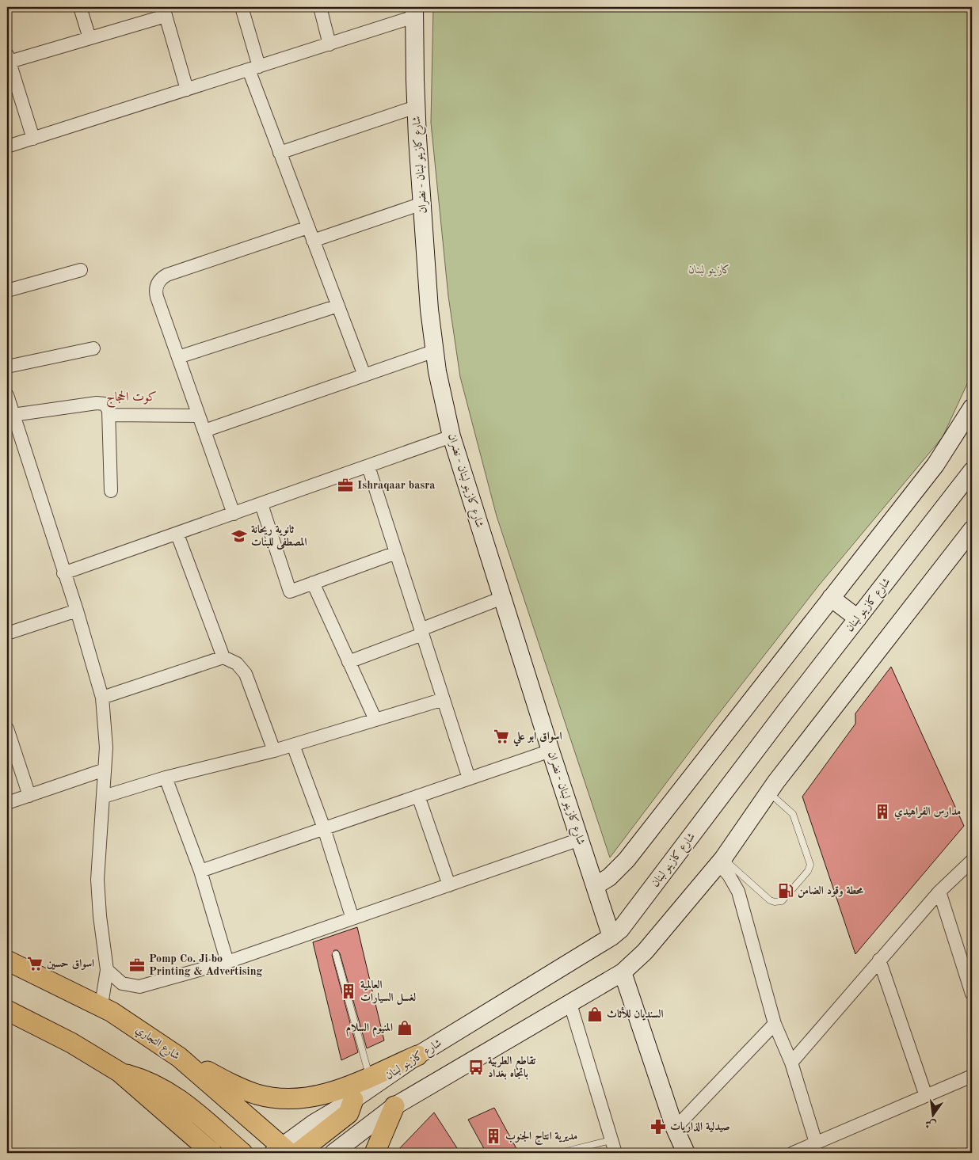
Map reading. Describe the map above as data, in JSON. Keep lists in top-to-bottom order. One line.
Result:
{"streets":{"main road":["شارع كازينو لبنان - نضران","شارع كازينو لبنان","شارع التجاري"]},"crossings":[["شارع كازينو لبنان - نضران","شارع كازينو لبنان"]],"districts":["كوت الحجاج"],"parks":["كازينو لبنان"],"places":{"office":["Ishraqaar basra","Pomp Co. Ji bo Printing & Advertising"],"school or university":["ثانوية ريحانة المصطفى للبنات"],"supermarket":["اسواق ابو علي","اسواق حسين"],"building":["مدارس الفراهيدي","العالمية لغسل السيارات","مديرية انتاج الجنوب"],"fuel station":["محطة وقود الضامن"],"shop":["السنديان للأثاث","المنيوم السلام"],"bus stop":["تقاطع الطربية باتجاه بغداد"],"pharmacy":["صيدلية الذاريات"]},"north":"bottom"}
